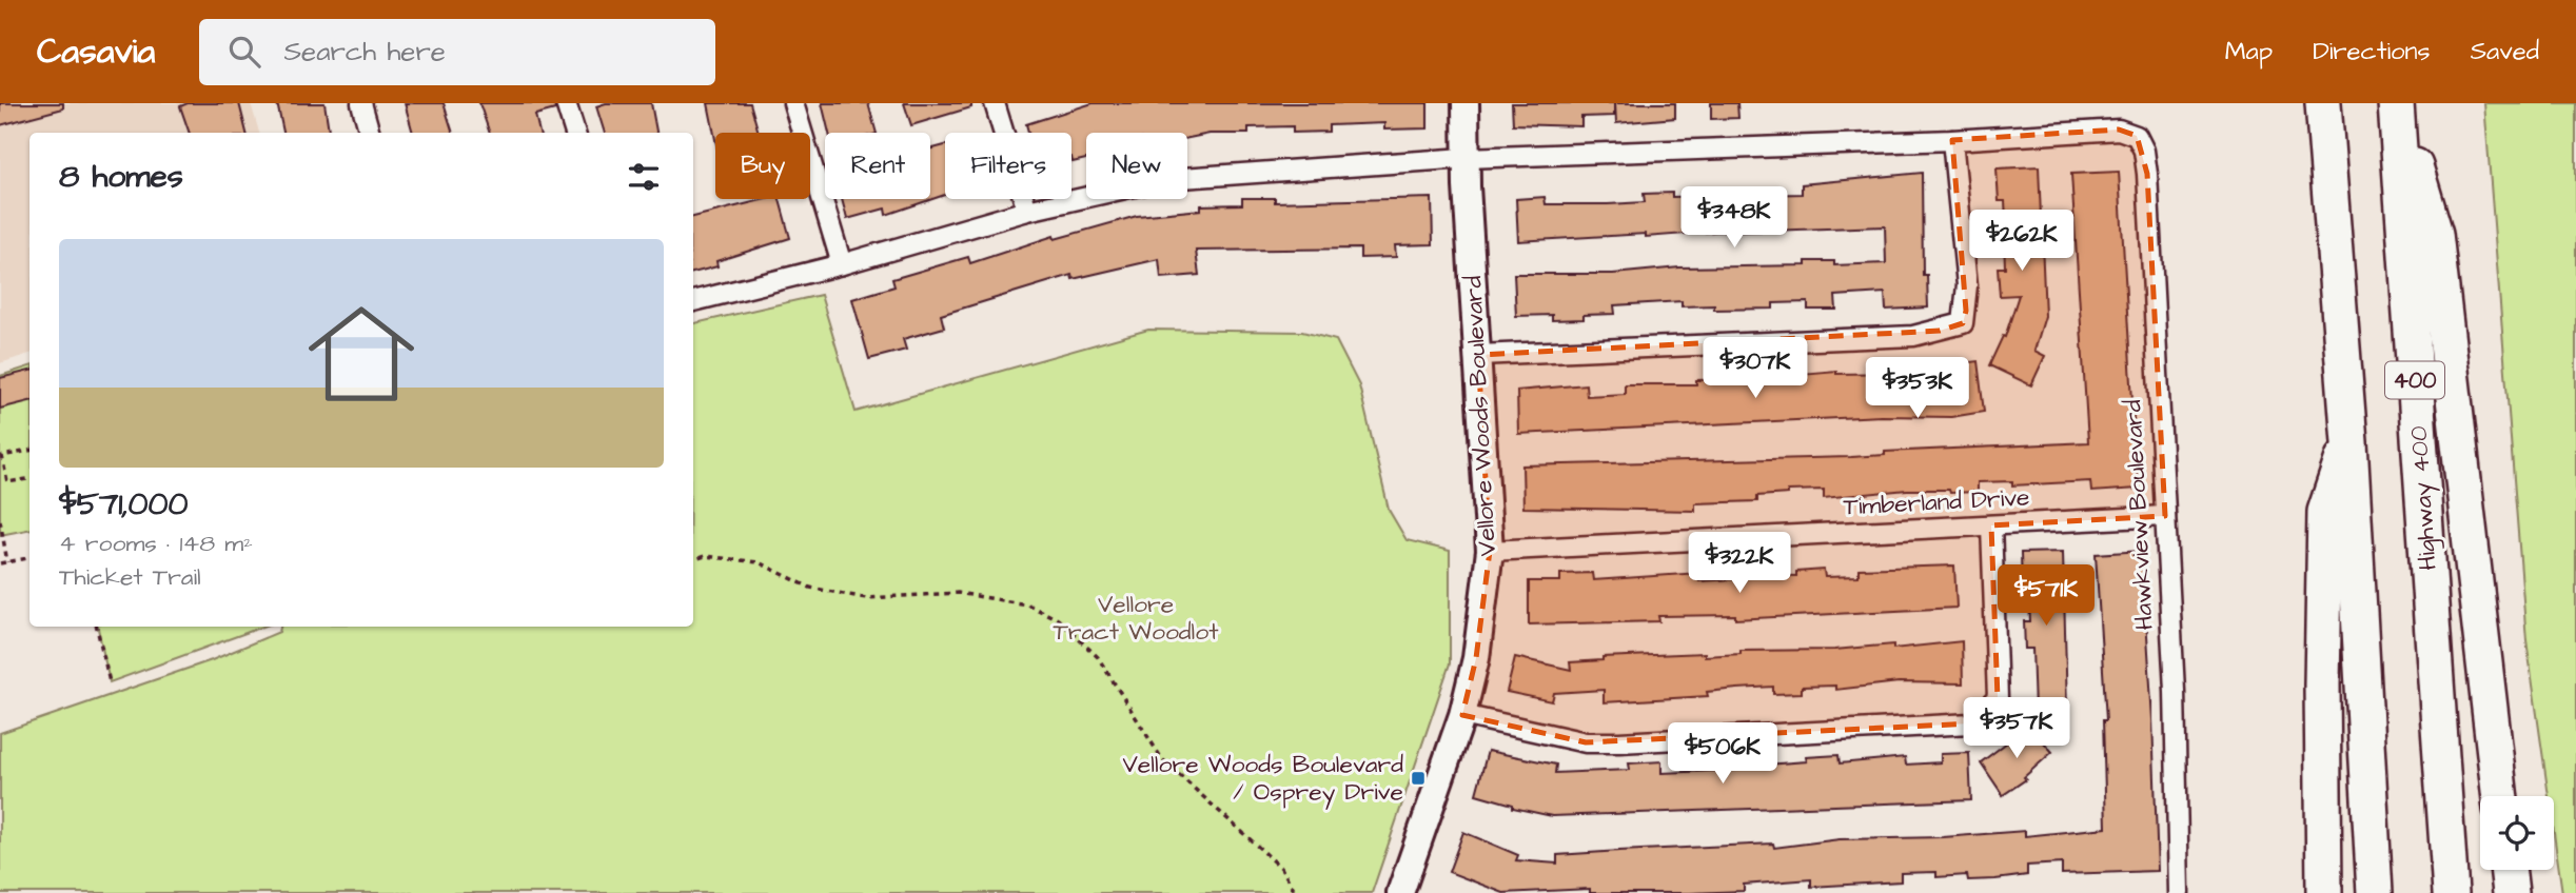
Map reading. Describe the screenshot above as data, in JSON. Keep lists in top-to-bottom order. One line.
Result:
{"streets":{"highway":["400","Highway 400"],"street":["Vellore Woods Boulevard","Timberland Drive","Hawkview Boulevard"]},"crossings":[["Vellore Woods Boulevard","Timberland Drive"],["Timberland Drive","Hawkview Boulevard"]],"parks":["Vellore Tract Woodlot"],"places":{"transit":["Vellore Woods Boulevard / Osprey Drive"]},"page":{"header":"Casavia","search":"Search here","nav":["Map","Directions","Saved"],"chip":["Buy","Rent","Filters","New"],"heading":"8 homes","price":["$348K","$262K","$307K","$353K","$322K","$571K","$357K","$506K"],"list":[{"name":"$571,000","note":"4 rooms · 148 m² · Thicket Trail"}]}}
